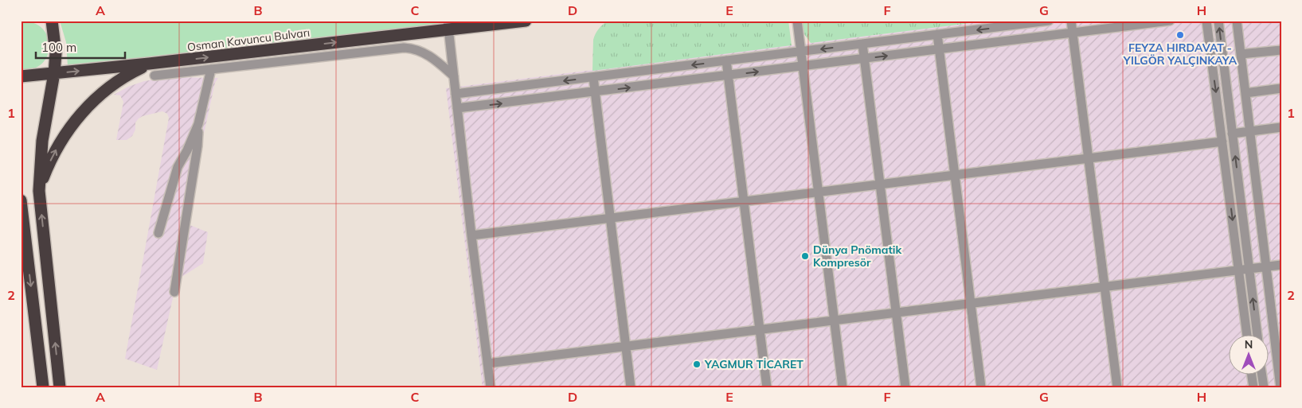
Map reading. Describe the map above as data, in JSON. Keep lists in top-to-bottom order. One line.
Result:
{"streets":{"highway":["Osman Kavuncu Bulvarı"]},"one_way":["Osman Kavuncu Bulvarı"],"places":["FEYZA HIRDAVAT - YILGÖR YALÇINKAYA","Dünya Pnömatik Kompresör","YAGMUR TİCARET"],"scale_bar":"100 m","north":"top","grid":{"columns":["A","B","C","D","E","F","G","H"],"rows":["1","2"]}}
